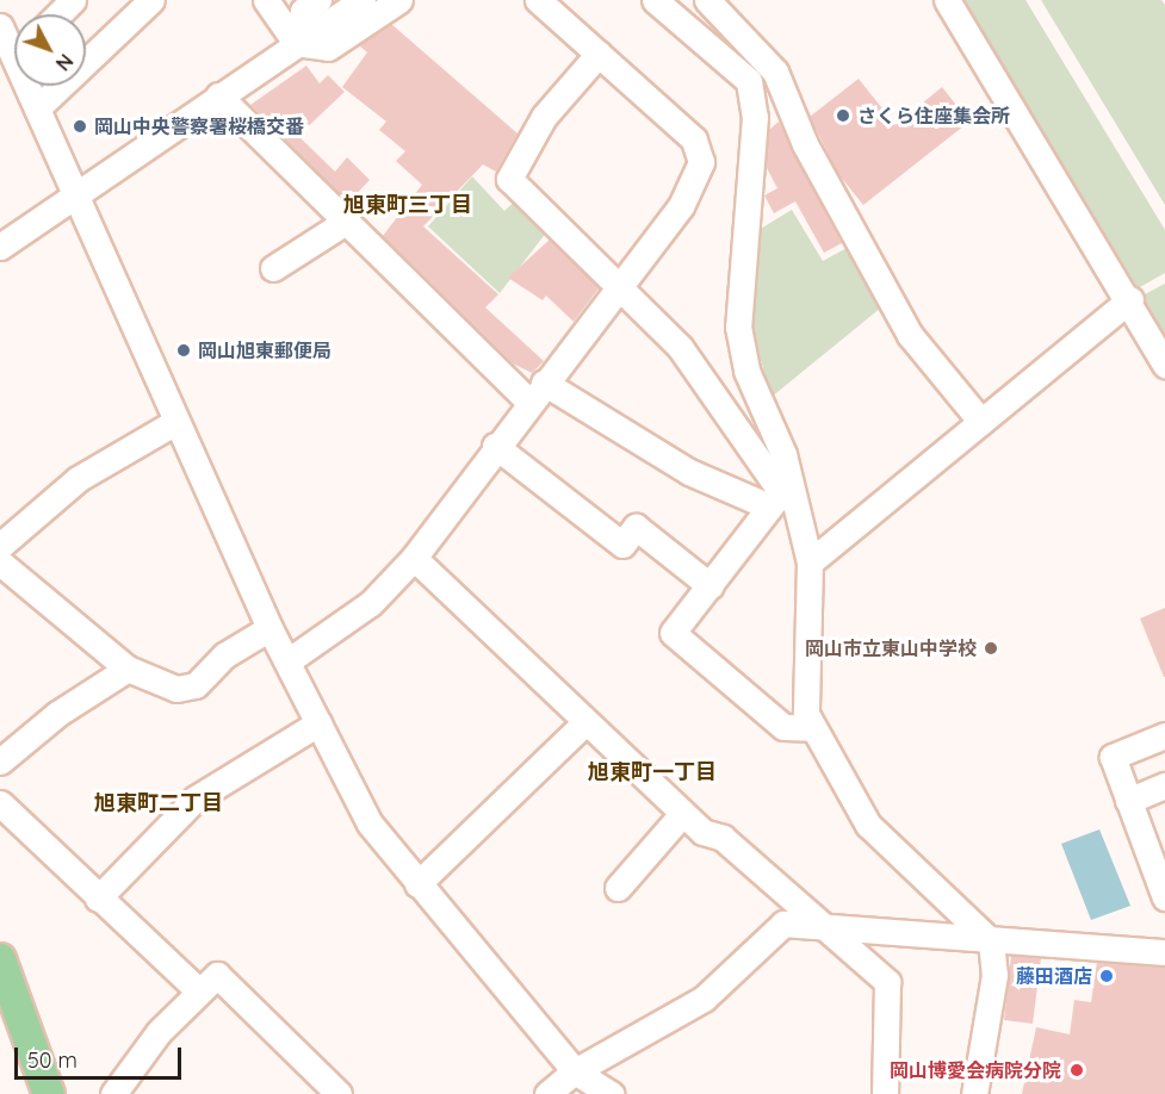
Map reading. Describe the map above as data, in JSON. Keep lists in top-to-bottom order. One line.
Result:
{"districts":["旭東町三丁目","旭東町一丁目","旭東町二丁目"],"places":["さくら住座集会所","岡山中央警察署桜橋交番","岡山旭東郵便局","岡山市立東山中学校","藤田酒店","岡山博愛会病院分院"],"scale_bar":"50 m","north":"bottom right"}
